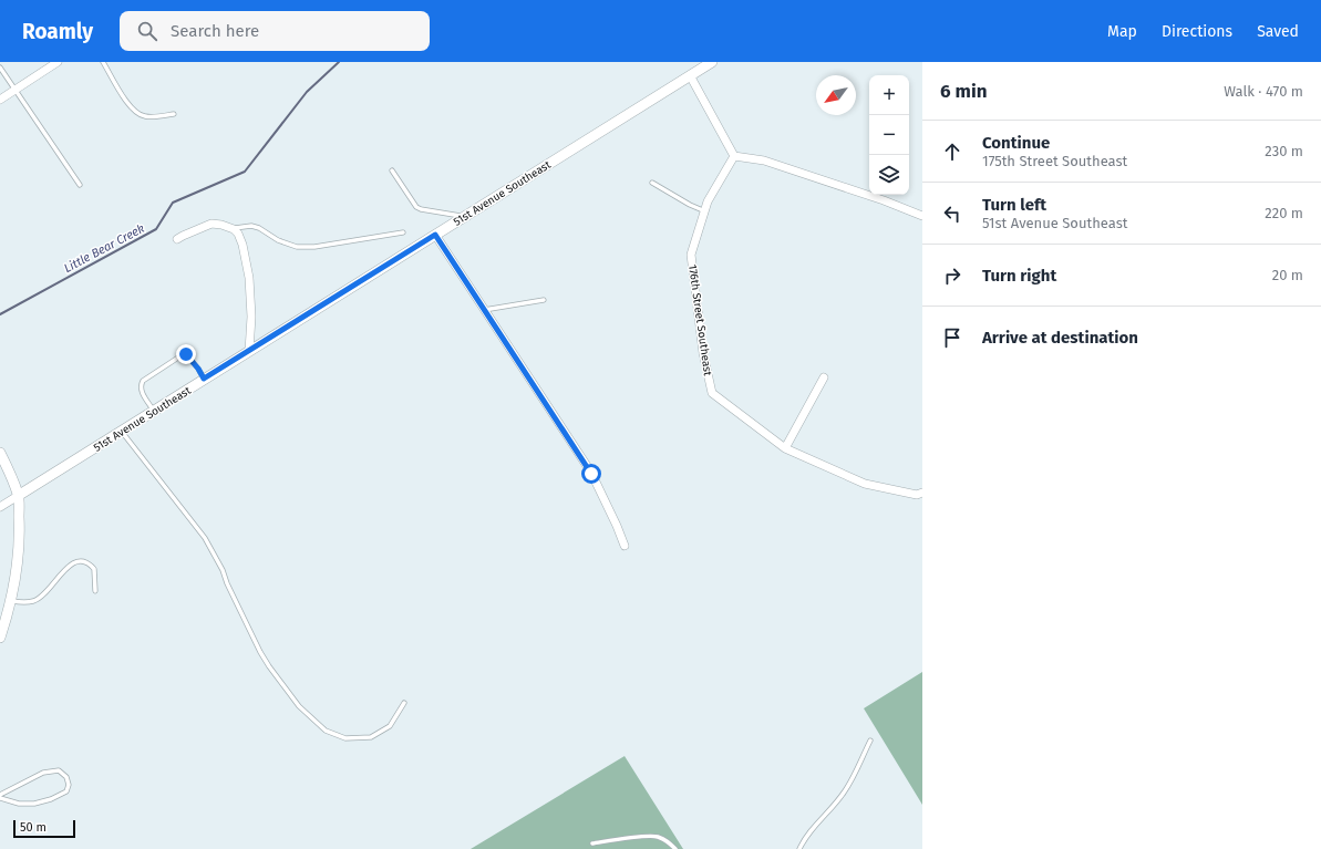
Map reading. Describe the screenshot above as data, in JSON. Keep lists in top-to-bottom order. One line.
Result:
{"streets":{"street":["51st Avenue Southeast","176th Street Southeast"]},"water":["Little Bear Creek"],"scale_bar":"50 m","north":"bottom left","page":{"header":"Roamly","search":"Search here","nav":["Map","Directions","Saved"],"heading":["6 min","Walk · 470 m"],"map_buttons":["+","−"],"list":[["Continue","175th Street Southeast","230 m"],["Turn left","51st Avenue Southeast","220 m"],["Turn right","20 m"],"Arrive at destination"],"scale":"50 m"}}
